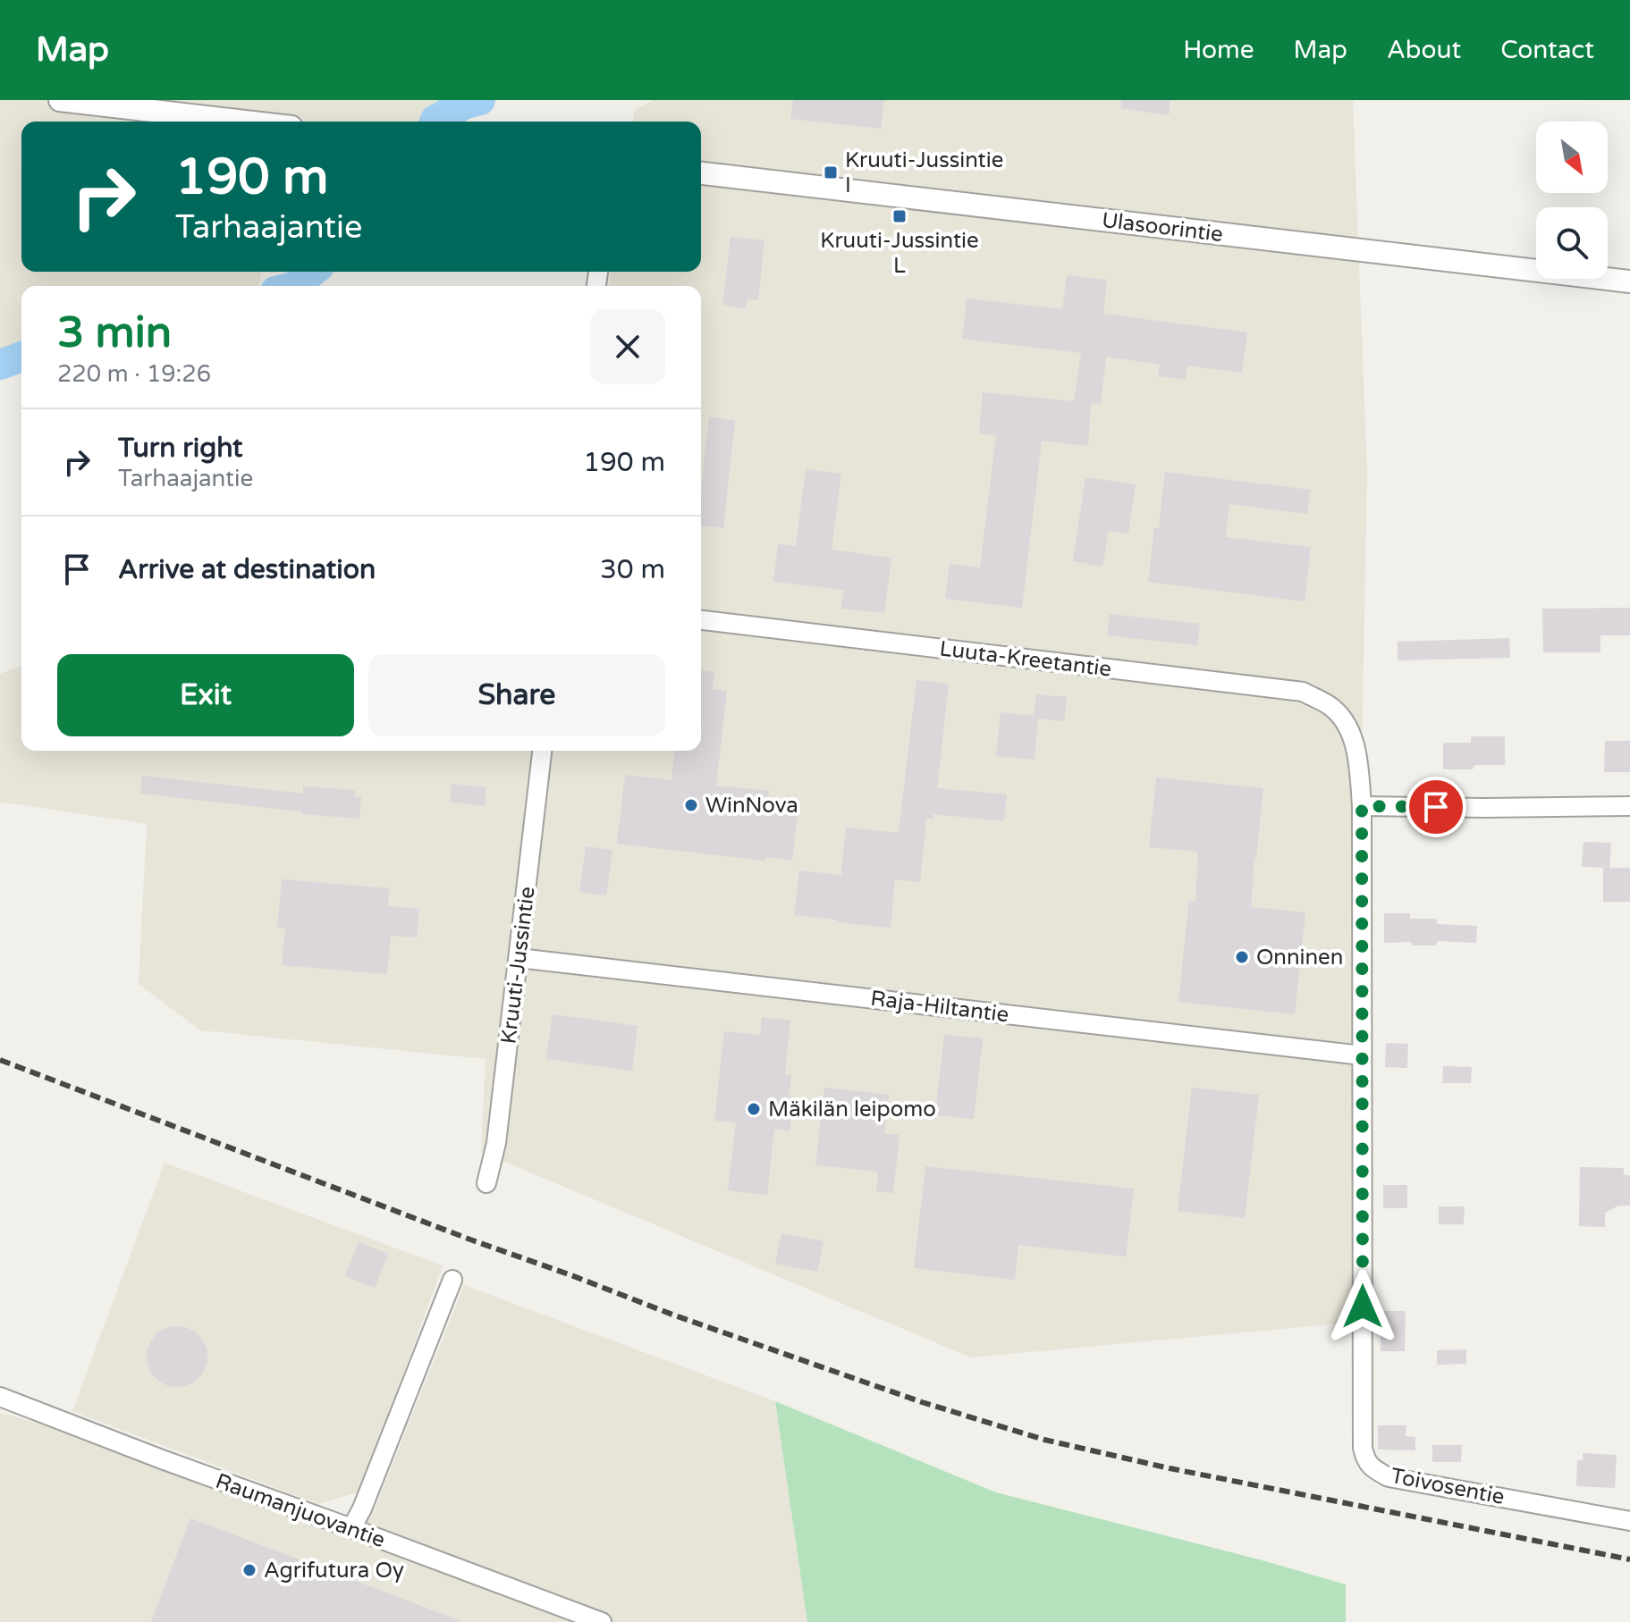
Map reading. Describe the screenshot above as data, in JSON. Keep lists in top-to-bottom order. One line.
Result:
{"streets":{"street":["Ulasoorintie","Luuta-Kreetantie","Kruuti-Jussintie","Raja-Hiltantie","Toivosentie","Raumanjuovantie"]},"crossings":[["Luuta-Kreetantie","Toivosentie"],["Kruuti-Jussintie","Raja-Hiltantie"],["Raja-Hiltantie","Toivosentie"]],"places":{"transit":["Kruuti-Jussintie I","Kruuti-Jussintie L"],"other":["WinNova","Onninen","Mäkilän leipomo","Agrifutura Oy"]},"north":"bottom right","page":{"header":"Map","nav":["Home","Map","About","Contact"],"turn":["190 m","Tarhaajantie"],"heading":["3 min","220 m · 19:26"],"list":[{"name":"Turn right","note":"Tarhaajantie","value":"190 m"},{"name":"Arrive at destination","value":"30 m"}],"buttons":["Exit","Share"]}}
